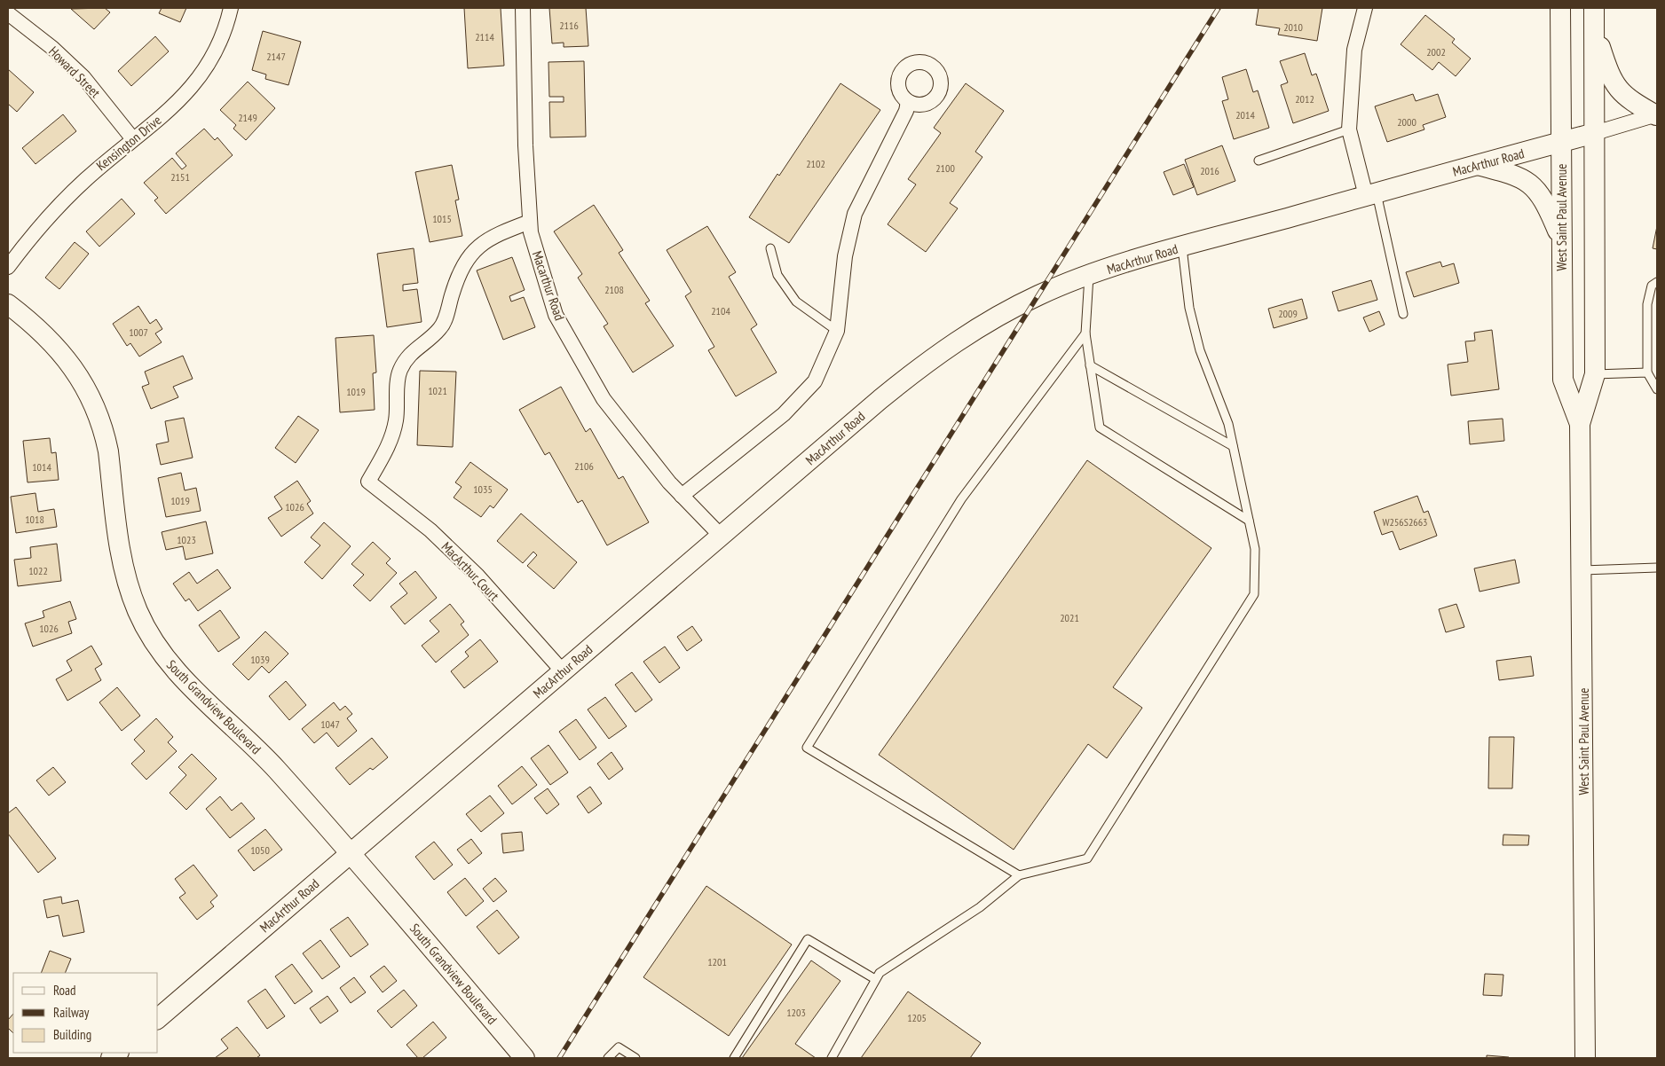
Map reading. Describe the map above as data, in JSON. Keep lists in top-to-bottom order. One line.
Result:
{"streets":{"street":["Howard Street","Kensington Drive","MacArthur Road","West Saint Paul Avenue","Macarthur Road","MacArthur Court","South Grandview Boulevard"]},"crossings":[["Howard Street","Kensington Drive"],["MacArthur Road","West Saint Paul Avenue"],["MacArthur Road","Macarthur Road"],["MacArthur Road","MacArthur Court"],["MacArthur Road","South Grandview Boulevard"],["Macarthur Road","MacArthur Court"]],"house_numbers":["2116","2010","2114","2002","2147","2012","2014","2149","2000","2102","2100","2016","2151","1015","2108","2104","2009","1007","1021","1019","2106","1014","1035","1019","1026","1018","W256S2663","1023","1022","2021","1026","1039","1047","1050","1201","1203","1205"],"legend":["Road","Railway","Building"]}
